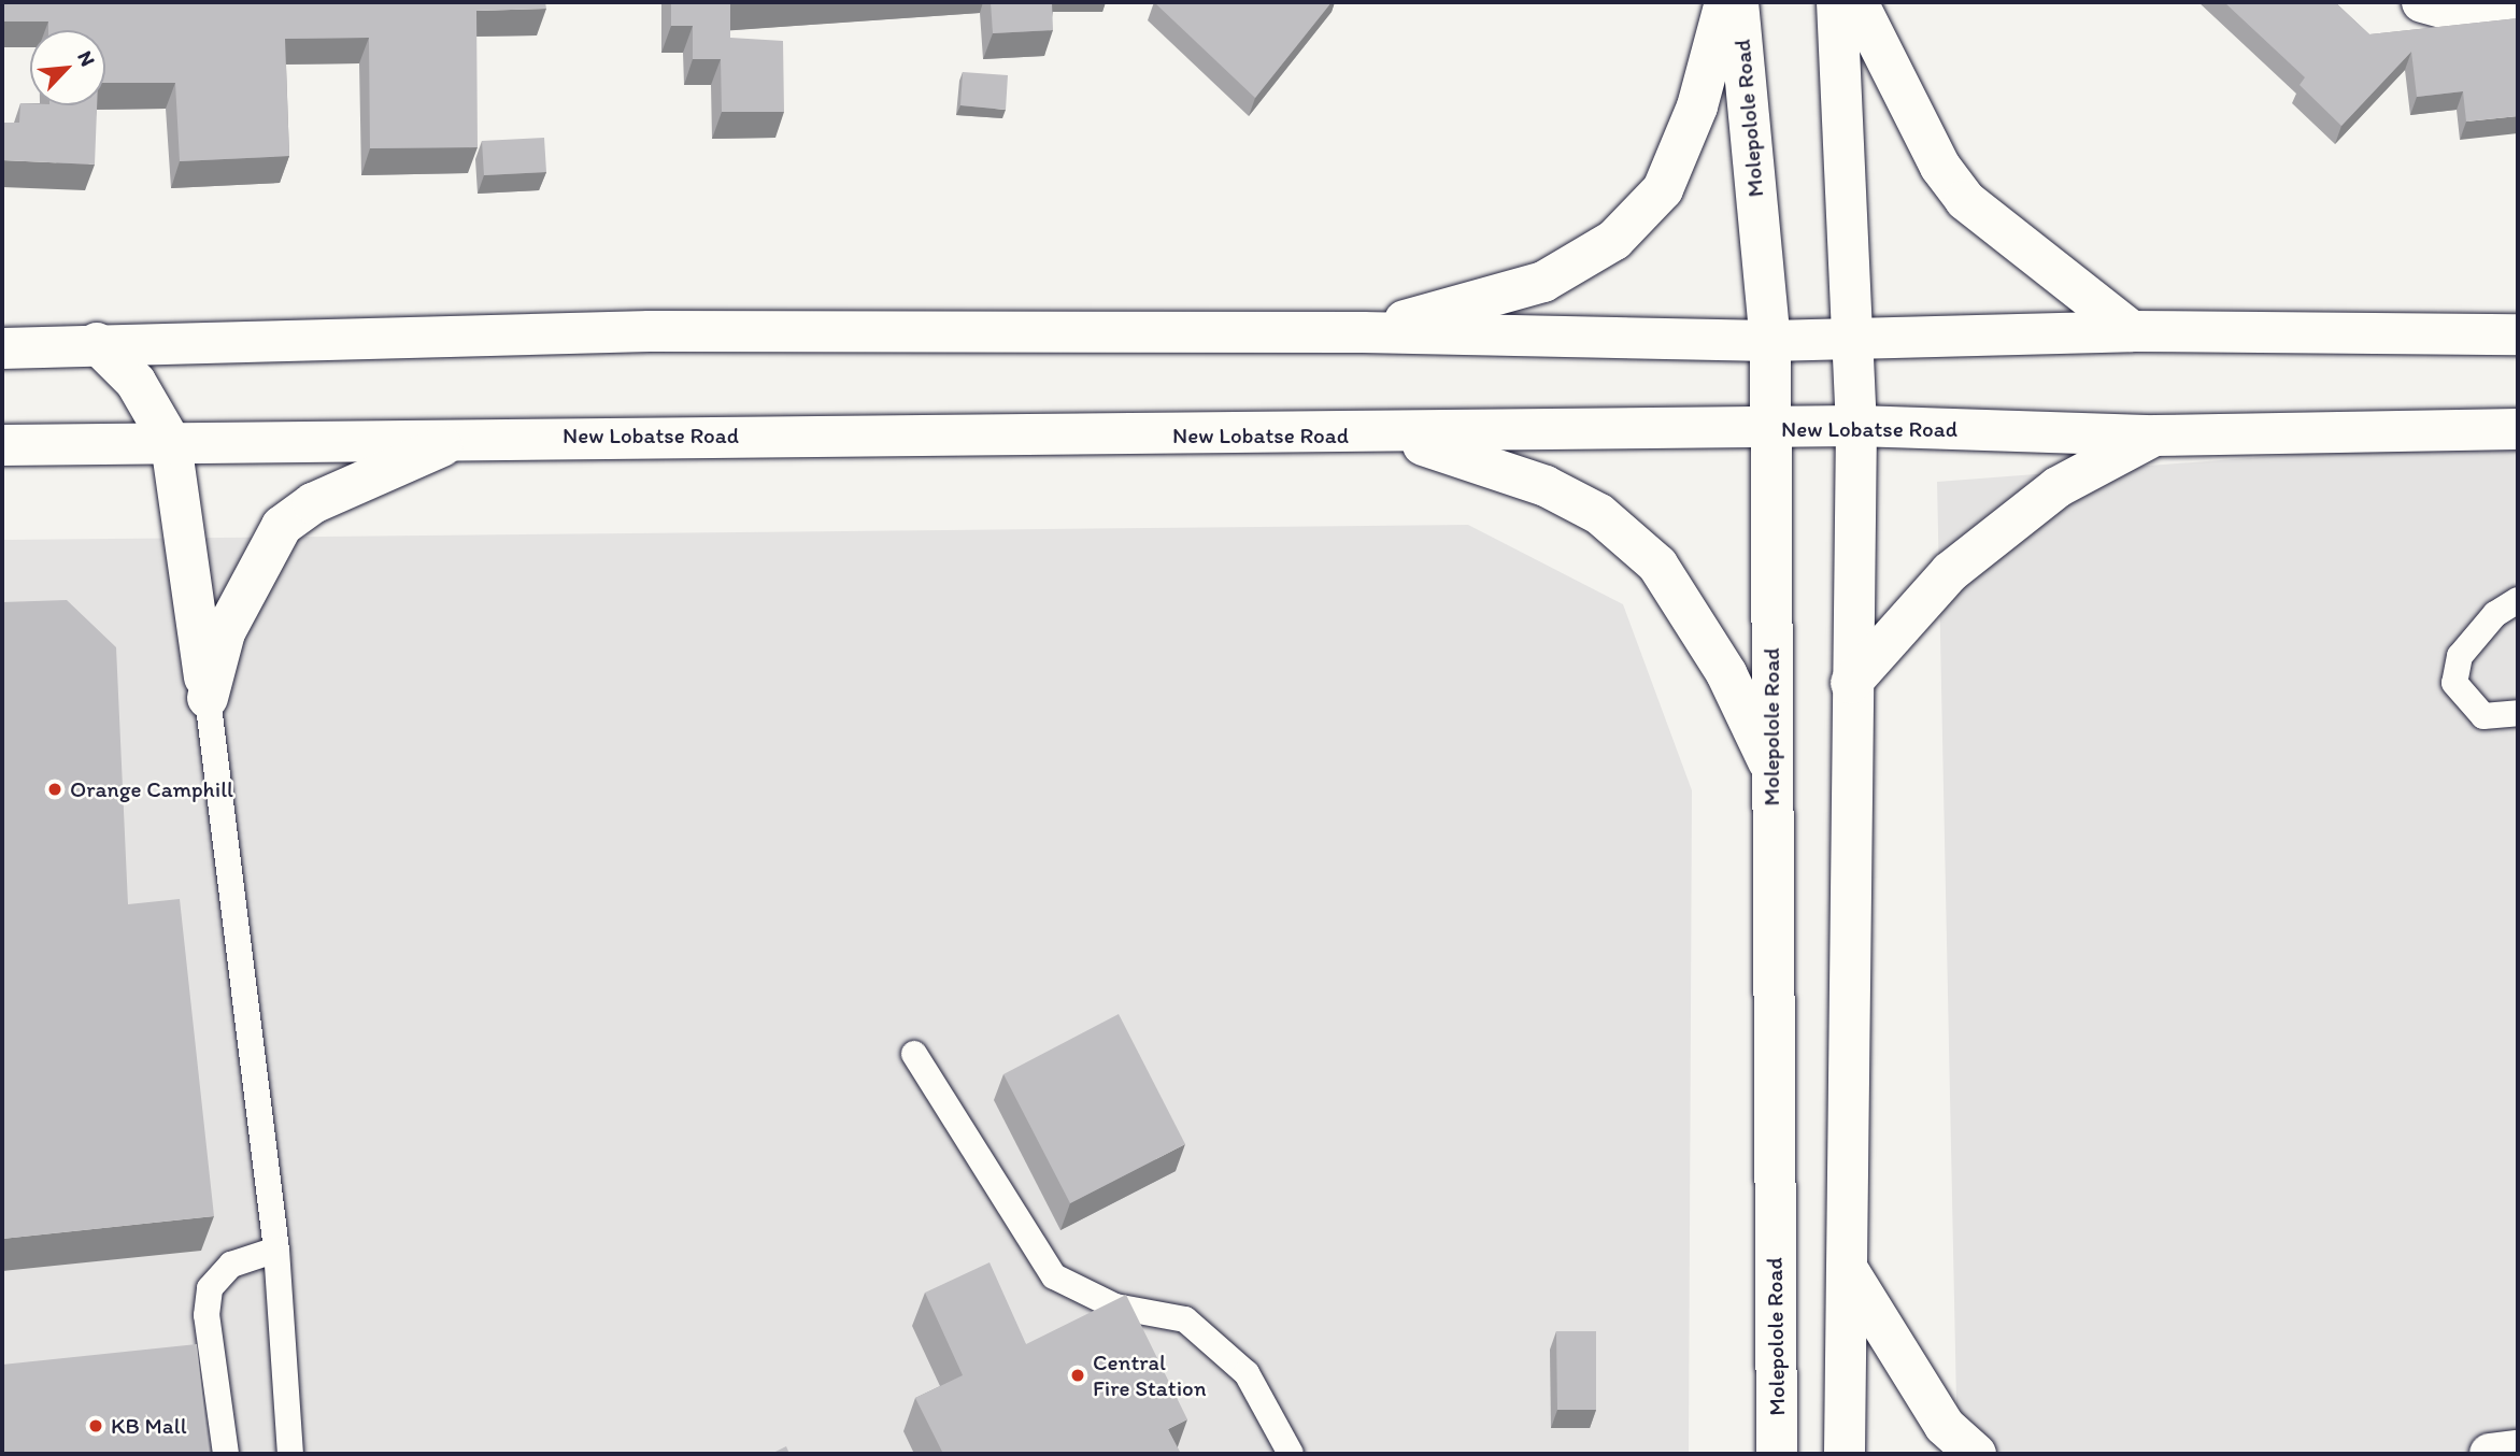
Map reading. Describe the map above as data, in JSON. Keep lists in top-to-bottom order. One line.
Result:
{"streets":{"main road":["Molepolole Road","New Lobatse Road"]},"crossings":[["Molepolole Road","New Lobatse Road"]],"places":["Orange Camphill","Central Fire Station","KB Mall"],"north":"top right"}
